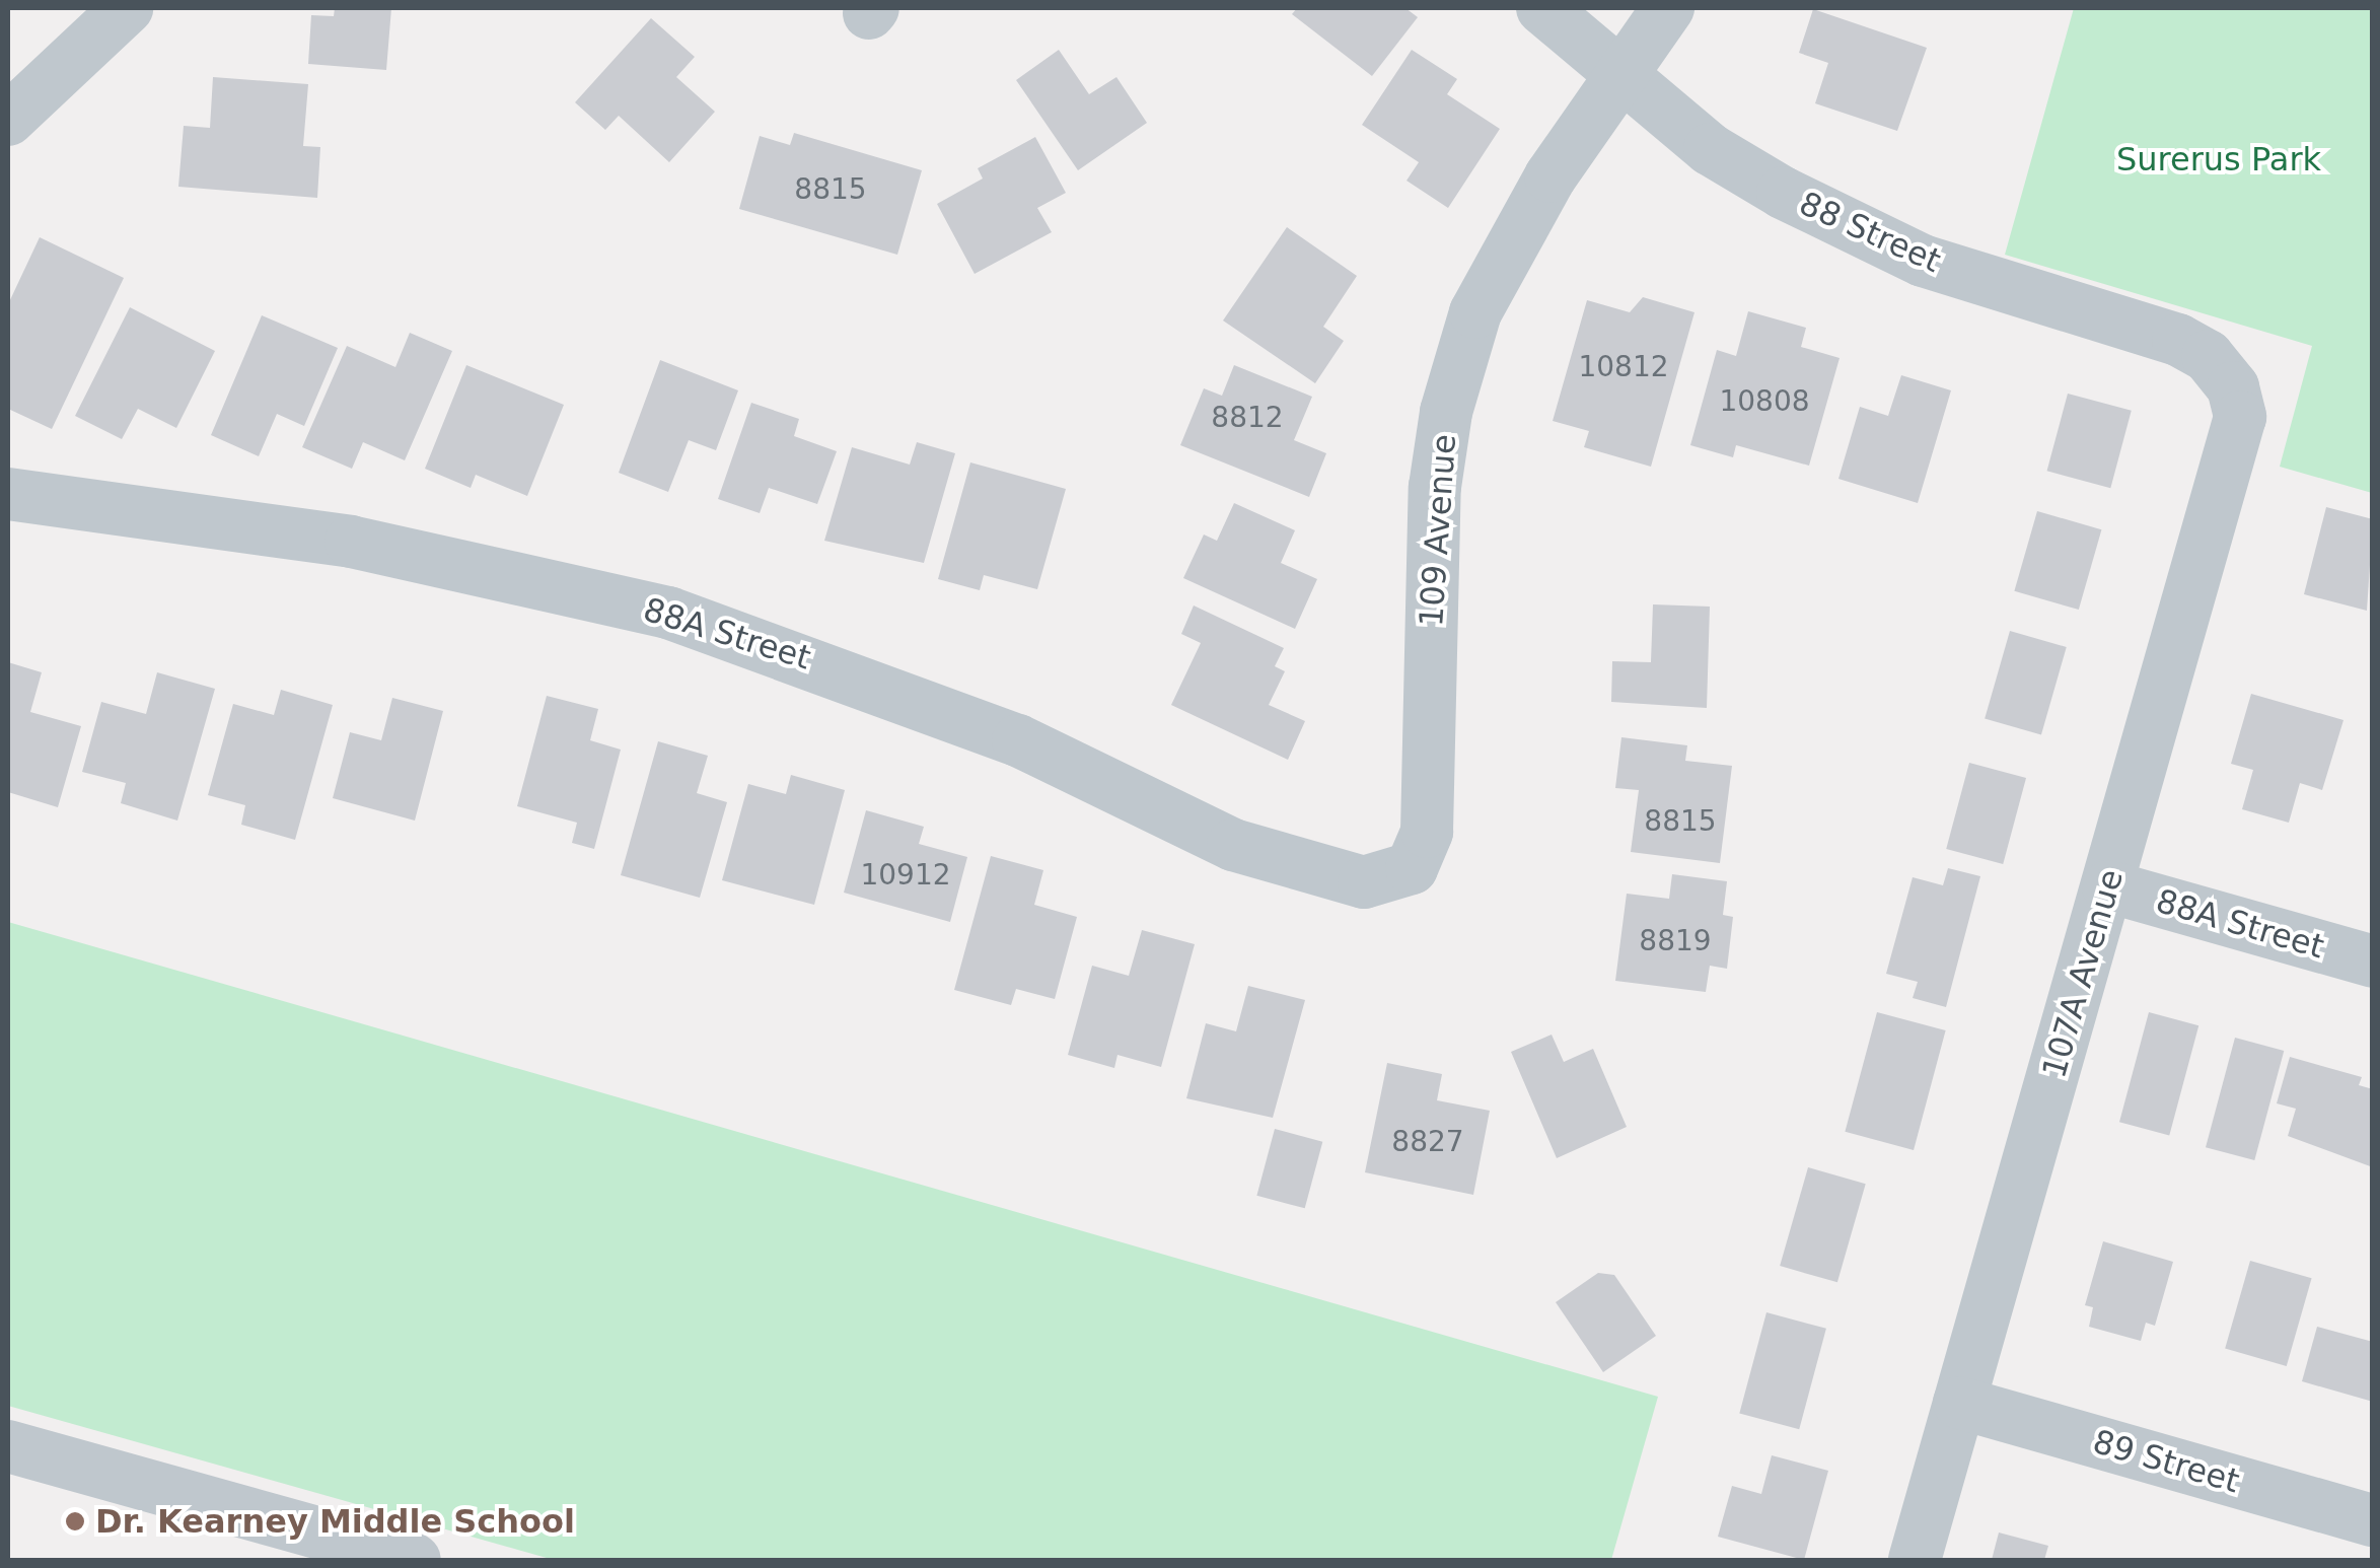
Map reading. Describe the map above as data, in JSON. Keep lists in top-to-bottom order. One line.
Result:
{"streets":{"street":["88 Street","109 Avenue","88A Street","107A Avenue","89 Street"]},"crossings":[["88 Street","109 Avenue"],["88 Street","107A Avenue"],["109 Avenue","88A Street"],["88A Street","107A Avenue"],["107A Avenue","89 Street"]],"parks":["Surerus Park"],"places":["Dr. Kearney Middle School"],"house_numbers":["8815","10812","10808","8812","8815","10912","8819","8827"]}
